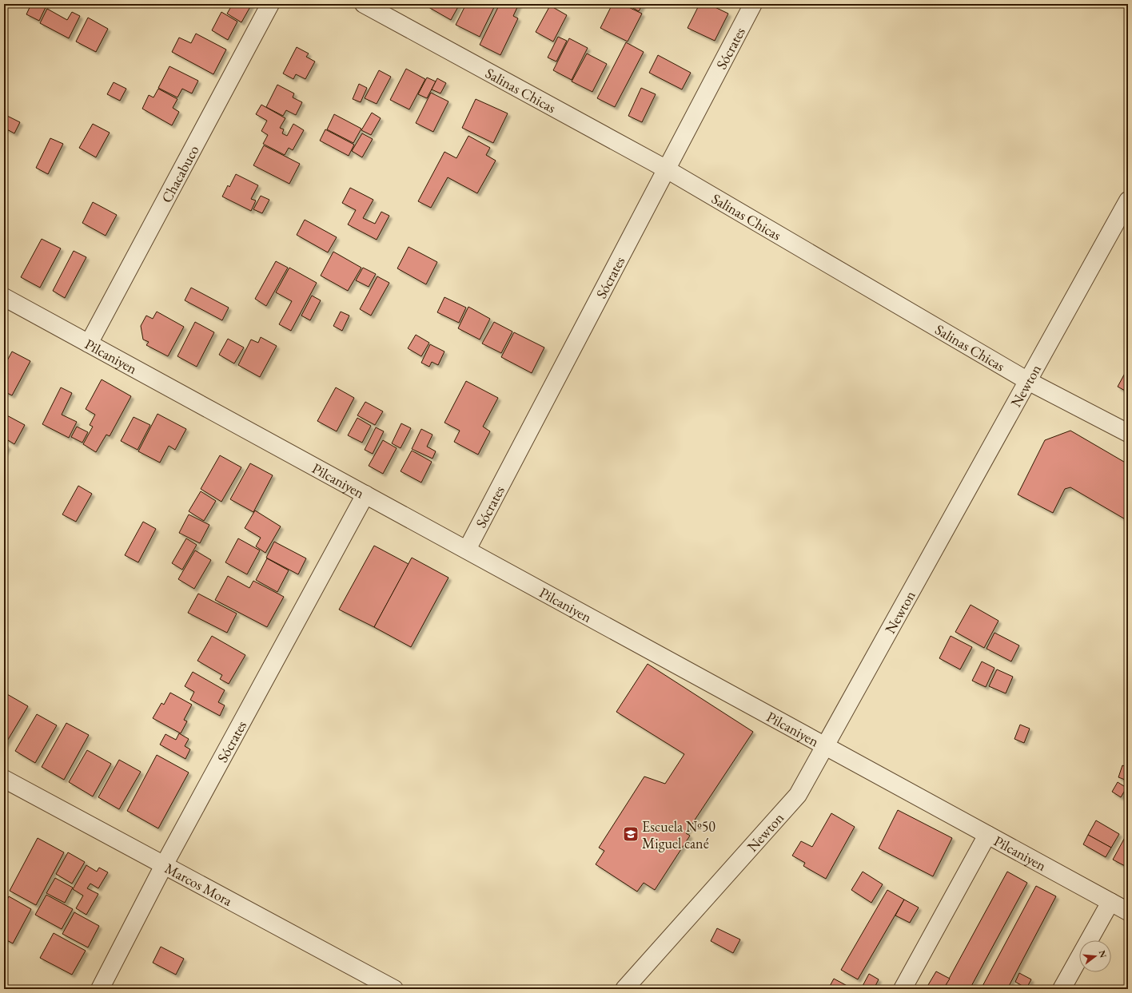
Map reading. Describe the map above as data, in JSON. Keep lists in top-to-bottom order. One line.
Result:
{"streets":{"street":["Sócrates","Salinas Chicas","Chacabuco","Pilcaniyen","Newton","Marcos Mora"]},"crossings":[["Sócrates","Salinas Chicas"],["Sócrates","Pilcaniyen"],["Sócrates","Marcos Mora"],["Salinas Chicas","Newton"],["Chacabuco","Pilcaniyen"],["Pilcaniyen","Newton"]],"places":{"school or university":["Escuela Nº50 Miguel cané"]},"north":"right"}
